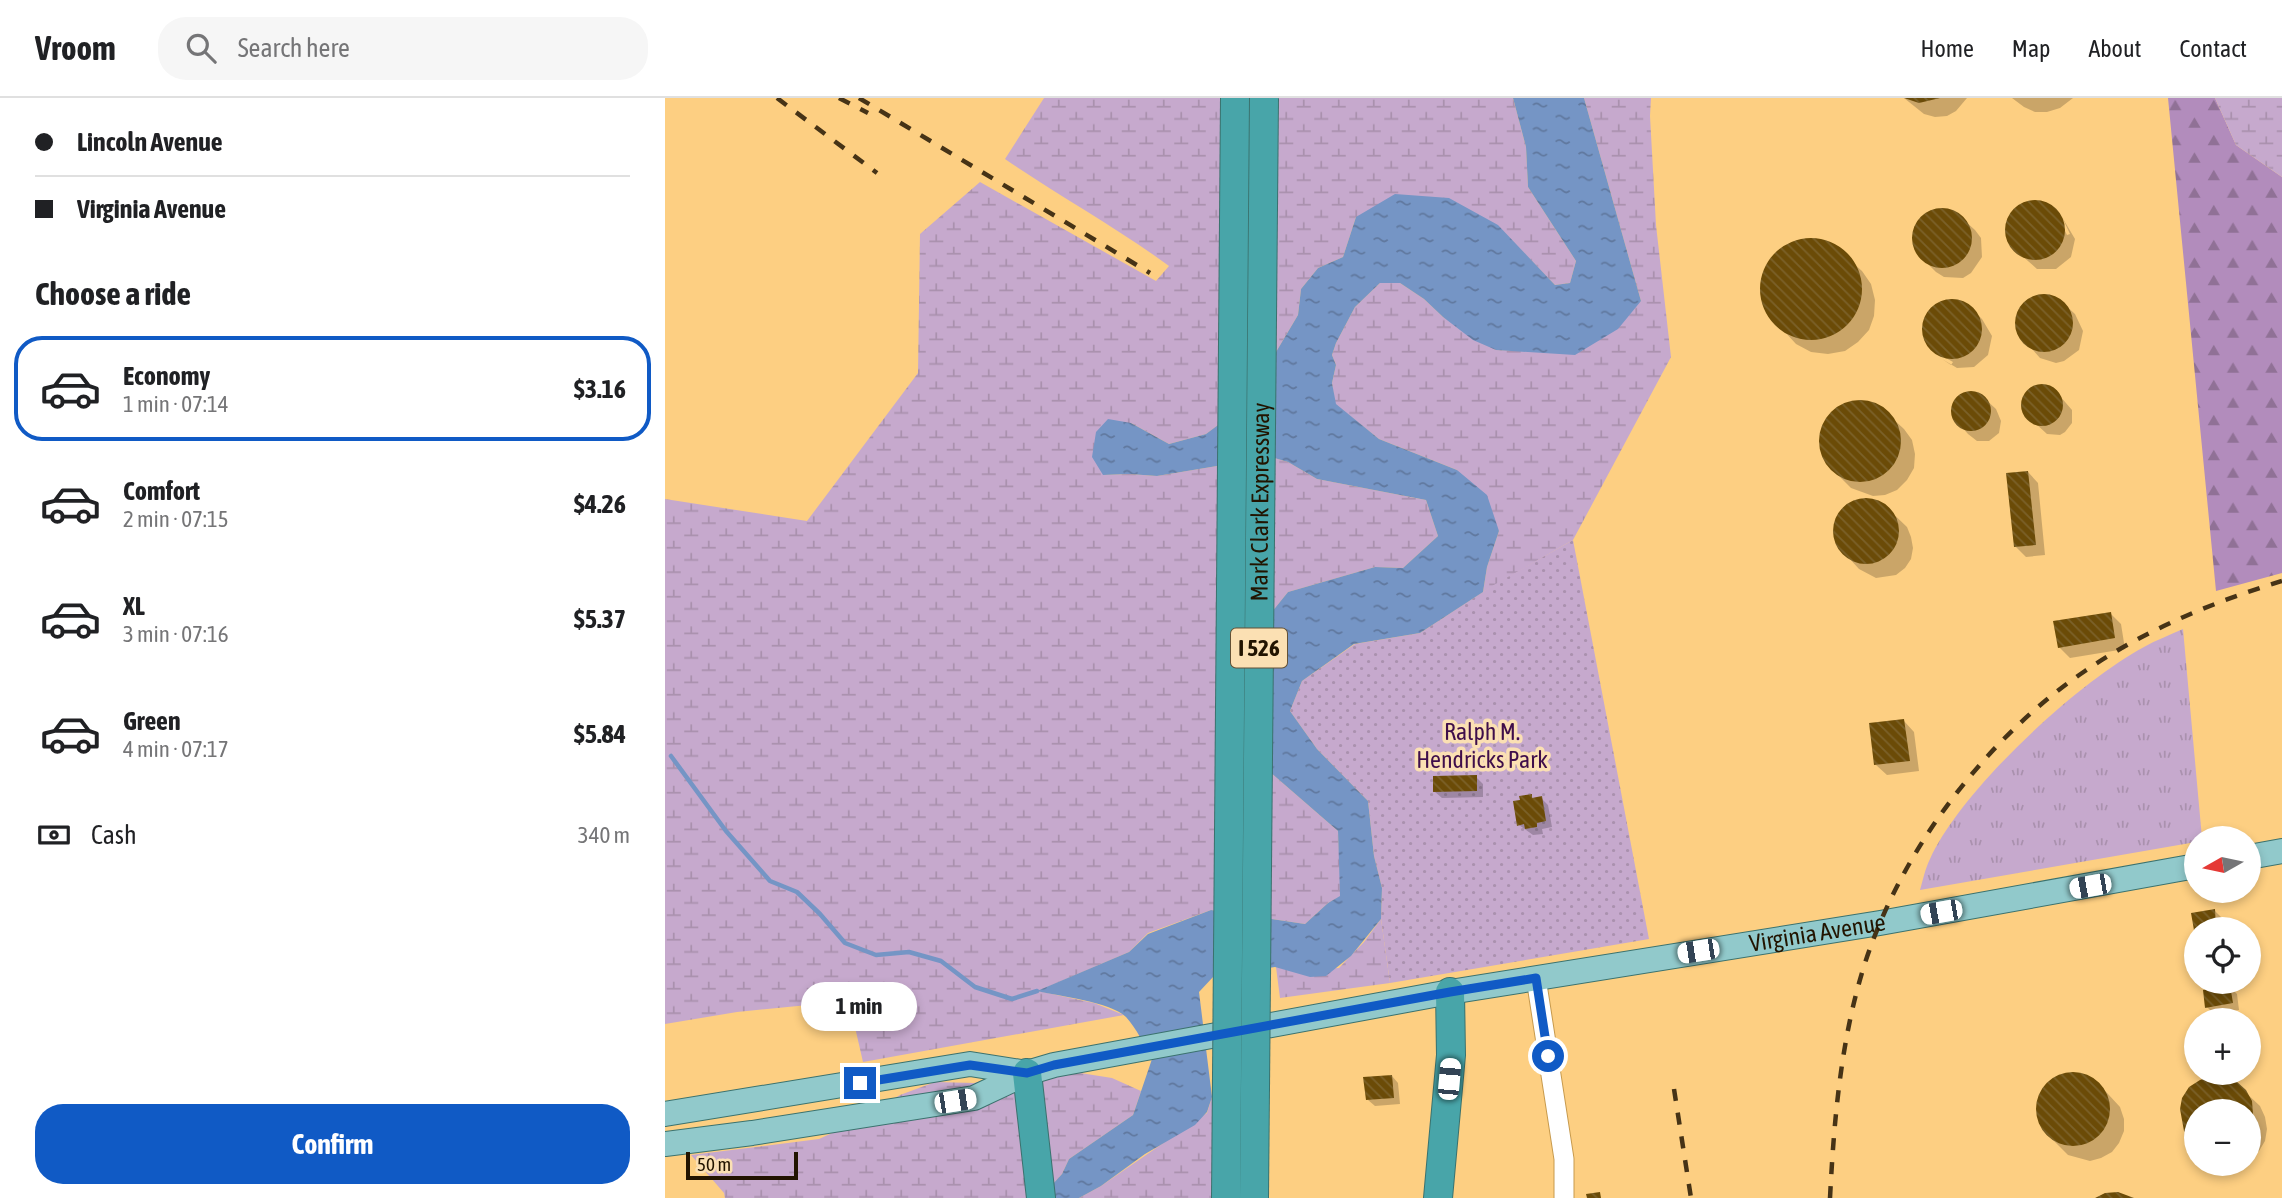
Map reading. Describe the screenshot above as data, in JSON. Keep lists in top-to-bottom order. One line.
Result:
{"streets":{"highway":["Mark Clark Expressway","I 526"],"main road":["Virginia Avenue"]},"parks":["Ralph M. Hendricks Park"],"scale_bar":"50 m","north":"left","page":{"header":"Vroom","search":"Search here","nav":["Home","Map","About","Contact"],"banner":["Lincoln Avenue","Virginia Avenue"],"heading":"Choose a ride","list":[{"name":"Economy","note":"1 min · 07:14","value":"$3.16"},{"name":"Comfort","note":"2 min · 07:15","value":"$4.26"},{"name":"XL","note":"3 min · 07:16","value":"$5.37"},{"name":"Green","note":"4 min · 07:17","value":"$5.84"}],"pay":["Cash","340 m"],"map_buttons":["+","−"],"bubble":"1 min","buttons":"Confirm","scale":"50 m"}}
